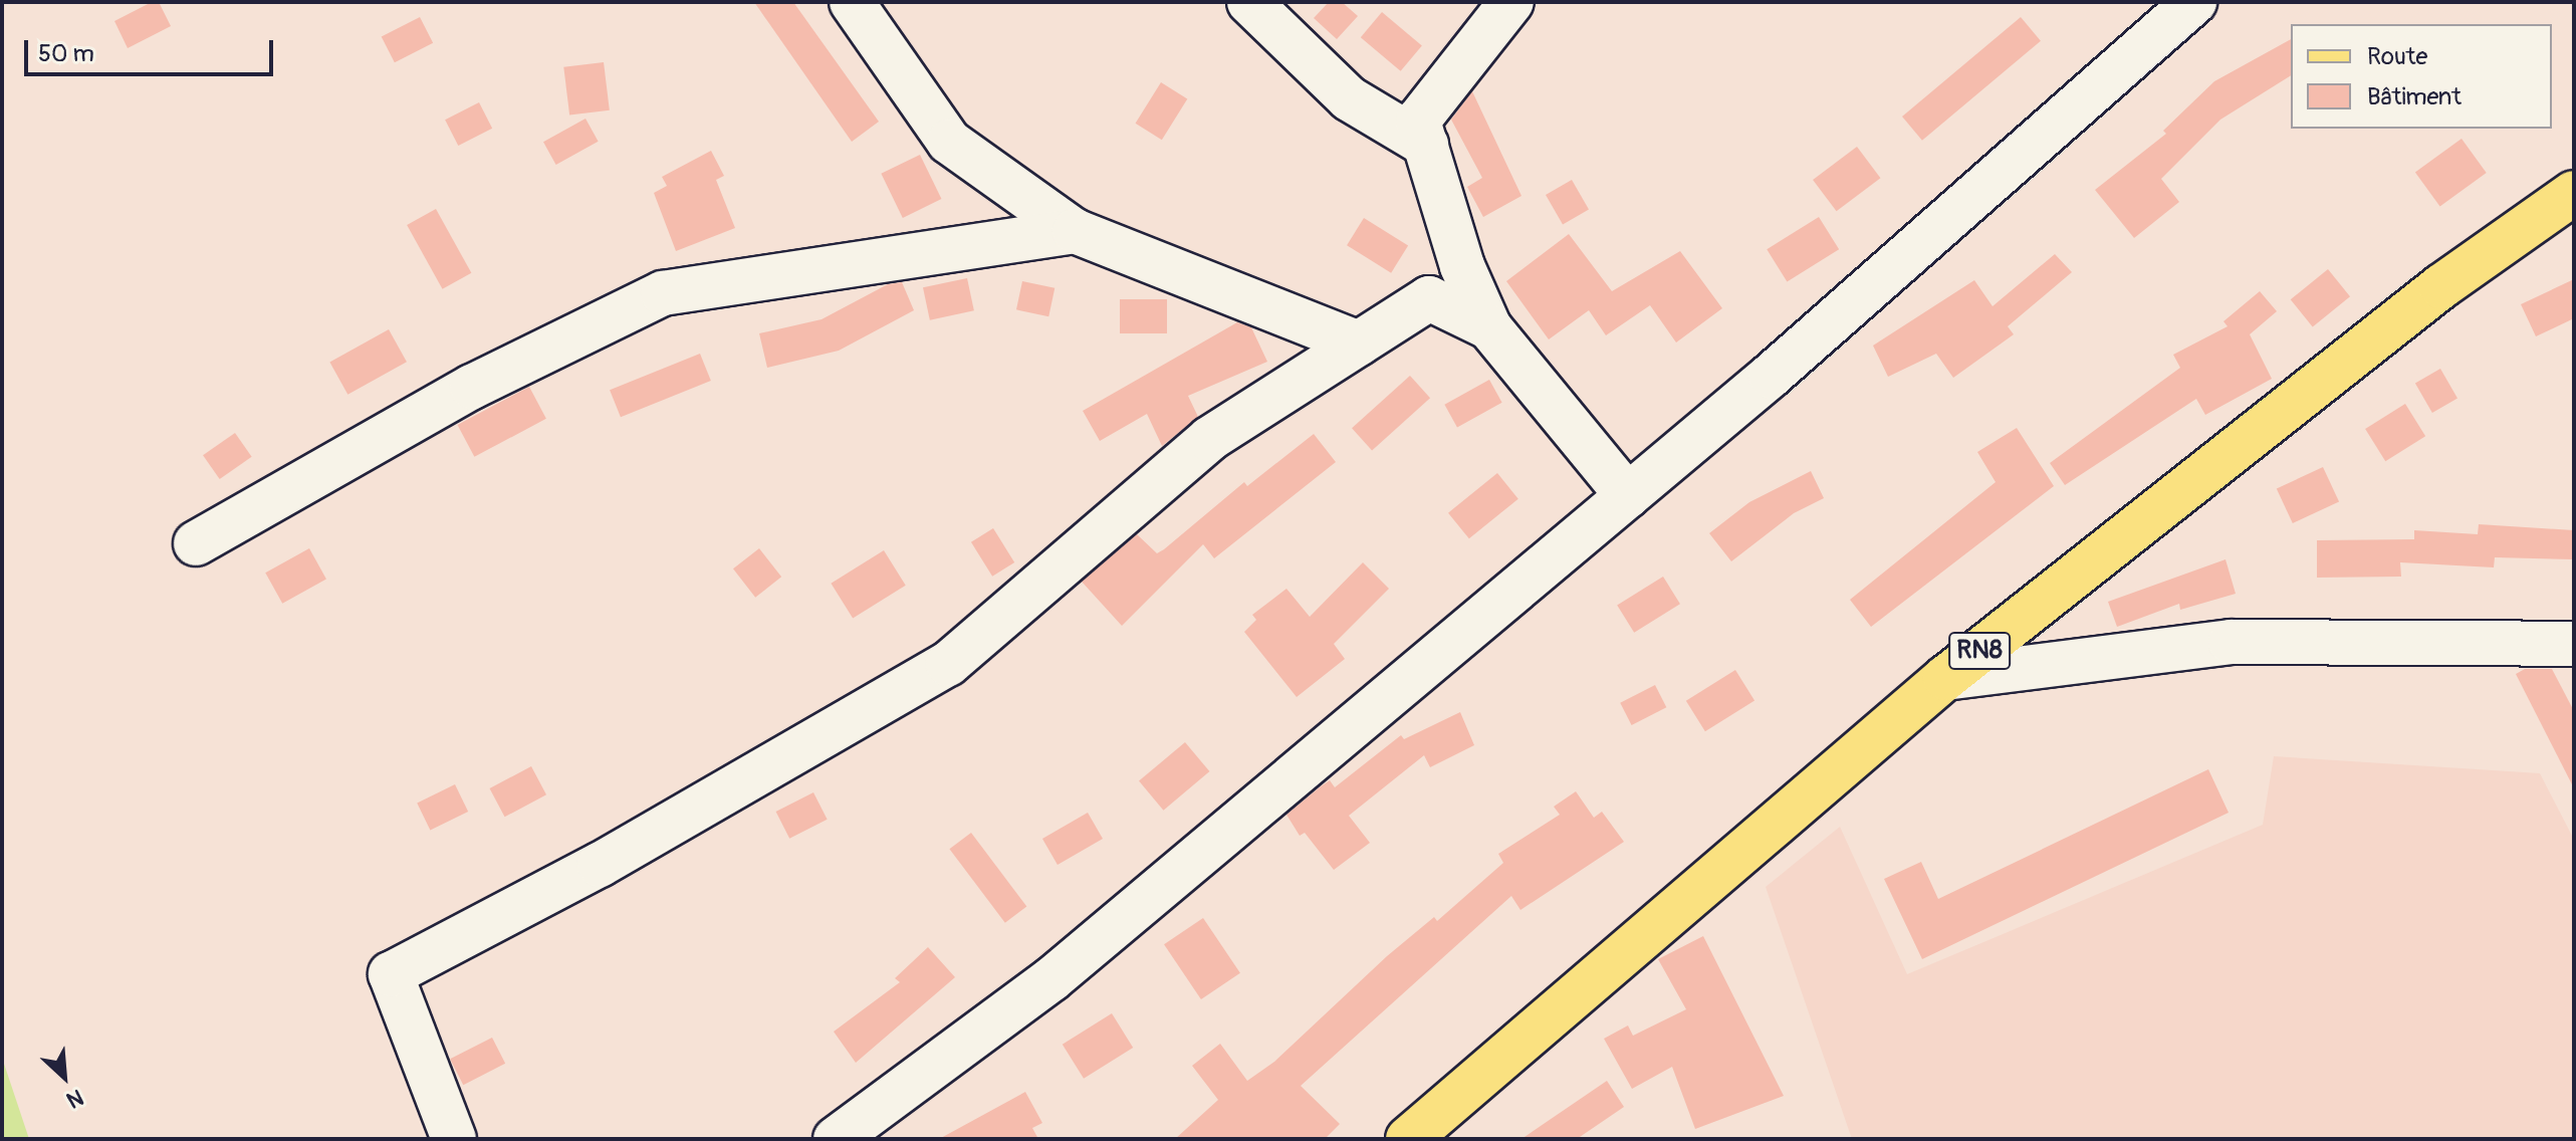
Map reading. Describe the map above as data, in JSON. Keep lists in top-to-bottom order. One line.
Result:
{"streets":{"main road":["RN8"]},"legend":["Route","Bâtiment"],"scale_bar":"50 m","north":"bottom right"}
